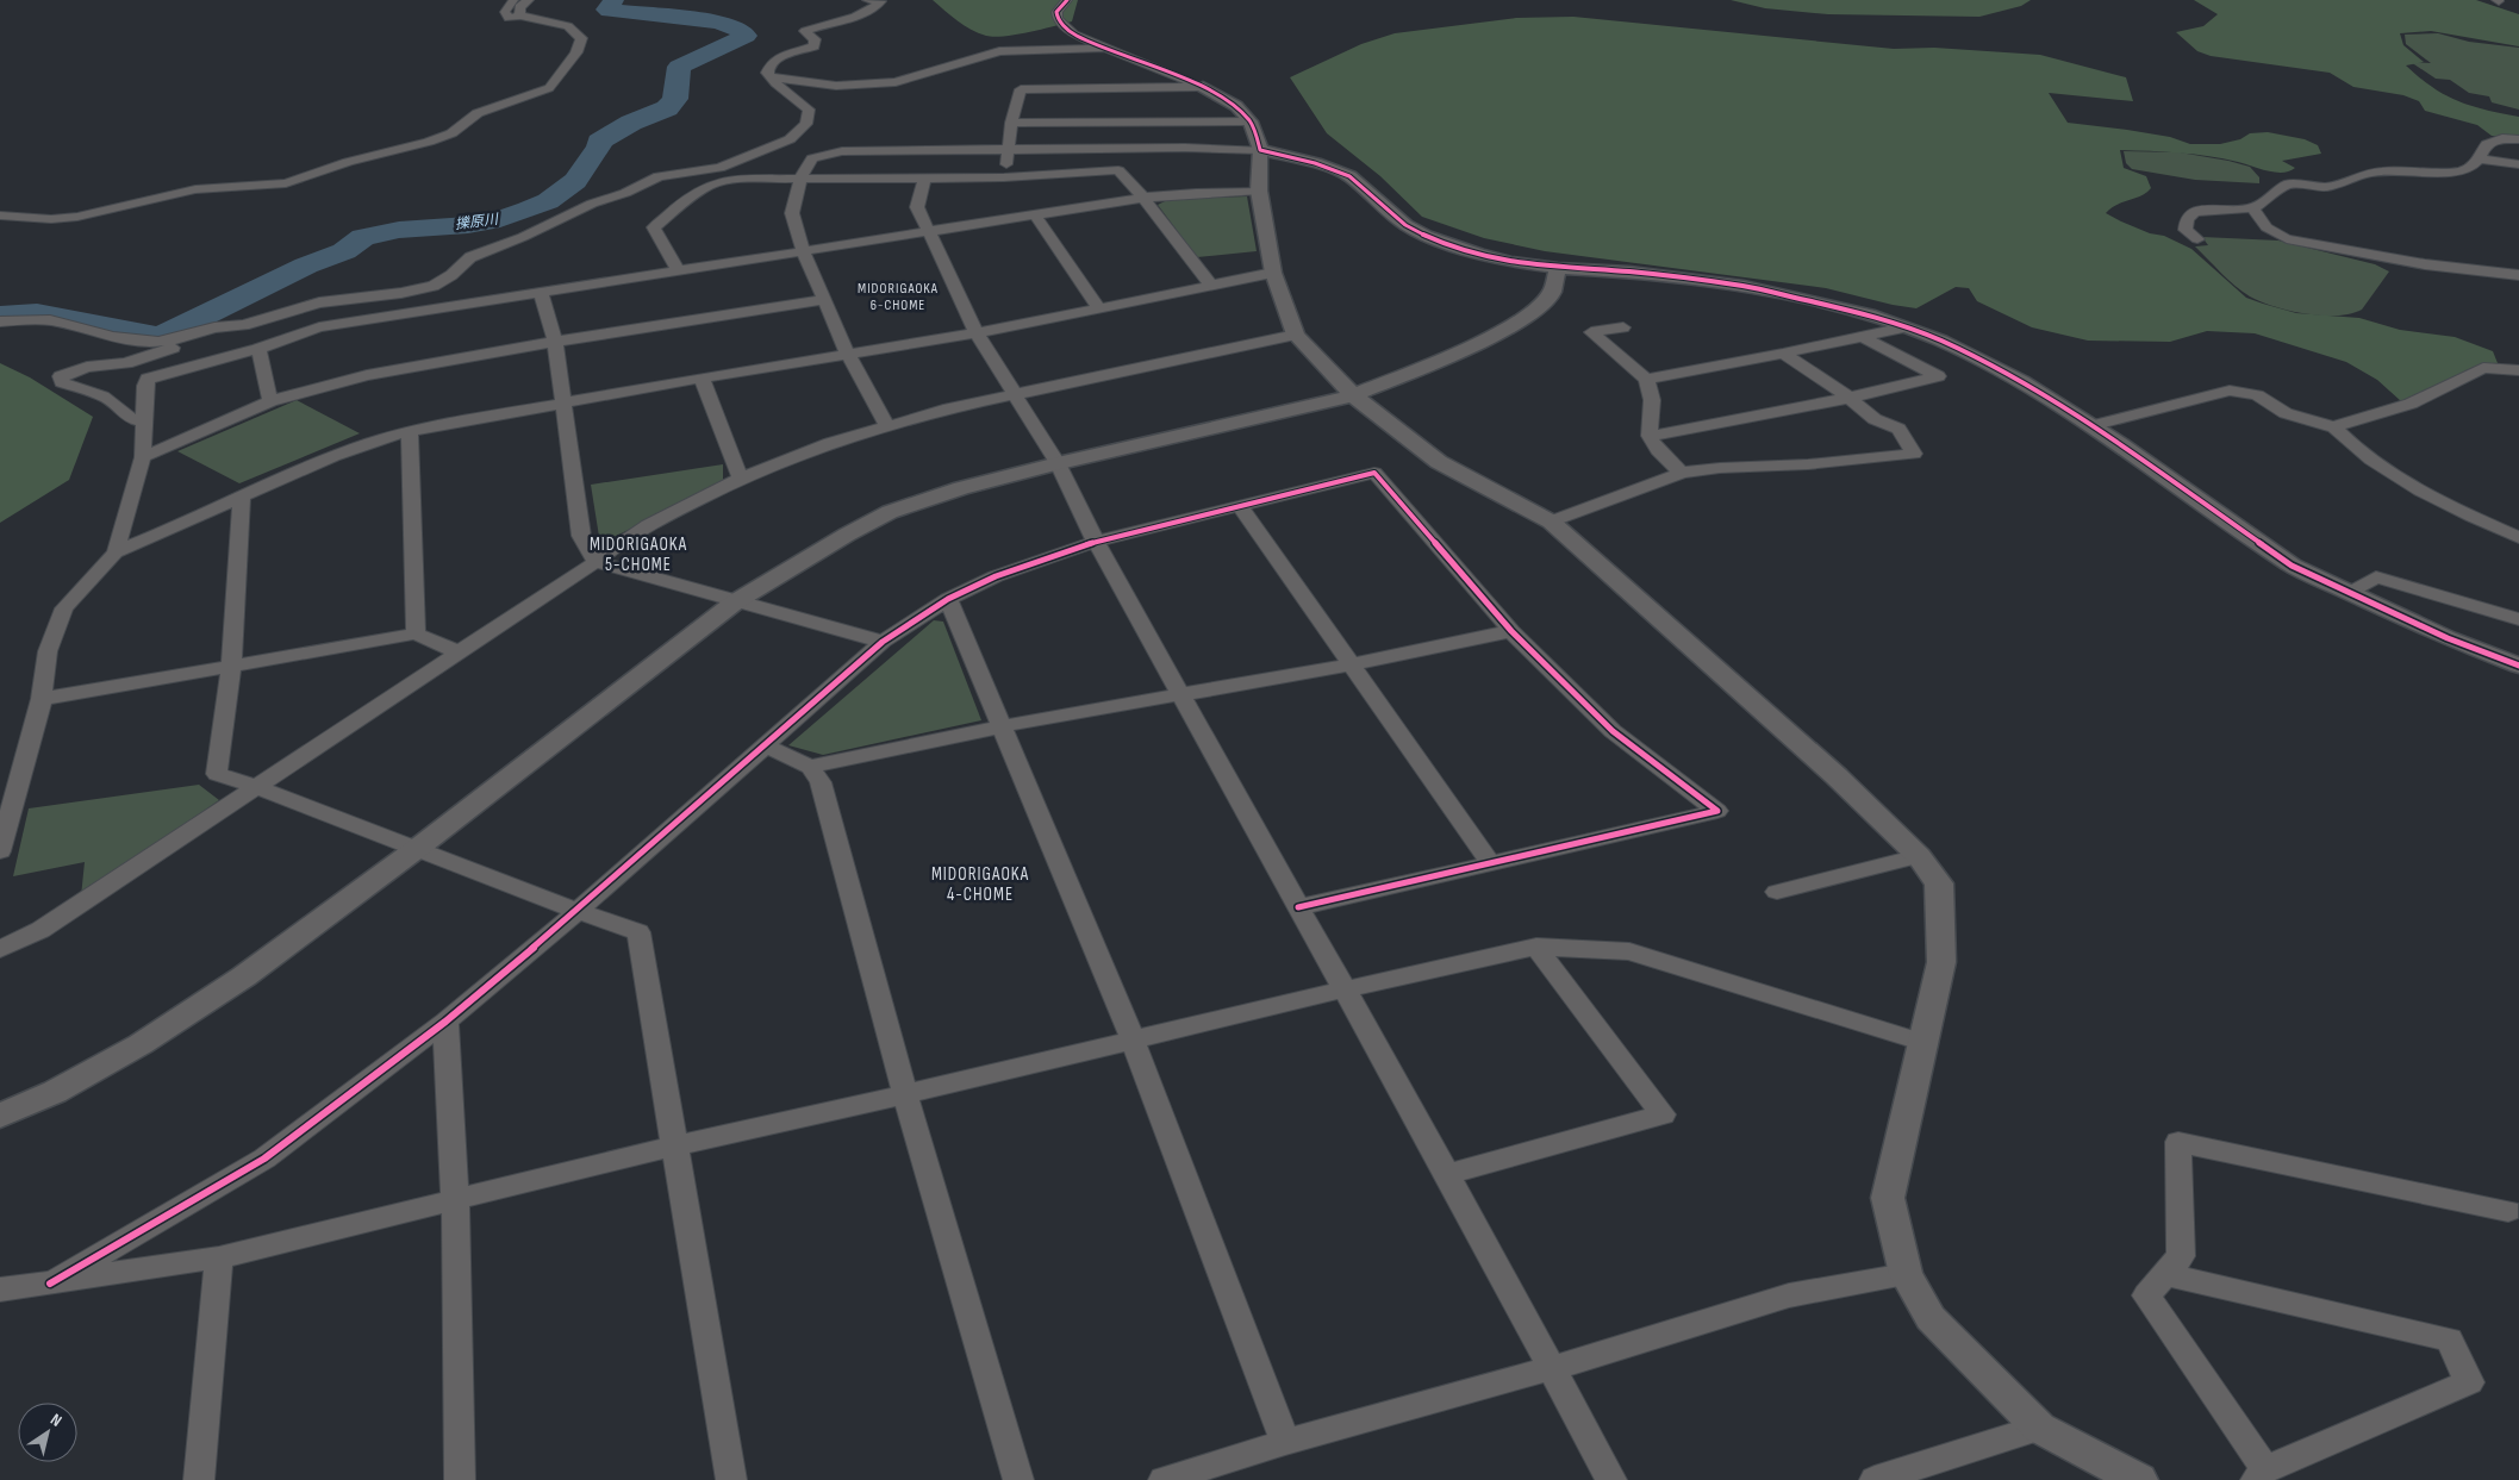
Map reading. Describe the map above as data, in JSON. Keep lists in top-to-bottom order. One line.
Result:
{"districts":["MIDORIGAOKA 6-CHOME","MIDORIGAOKA 5-CHOME","MIDORIGAOKA 4-CHOME"],"water":["擽原川"],"north":"top right"}
